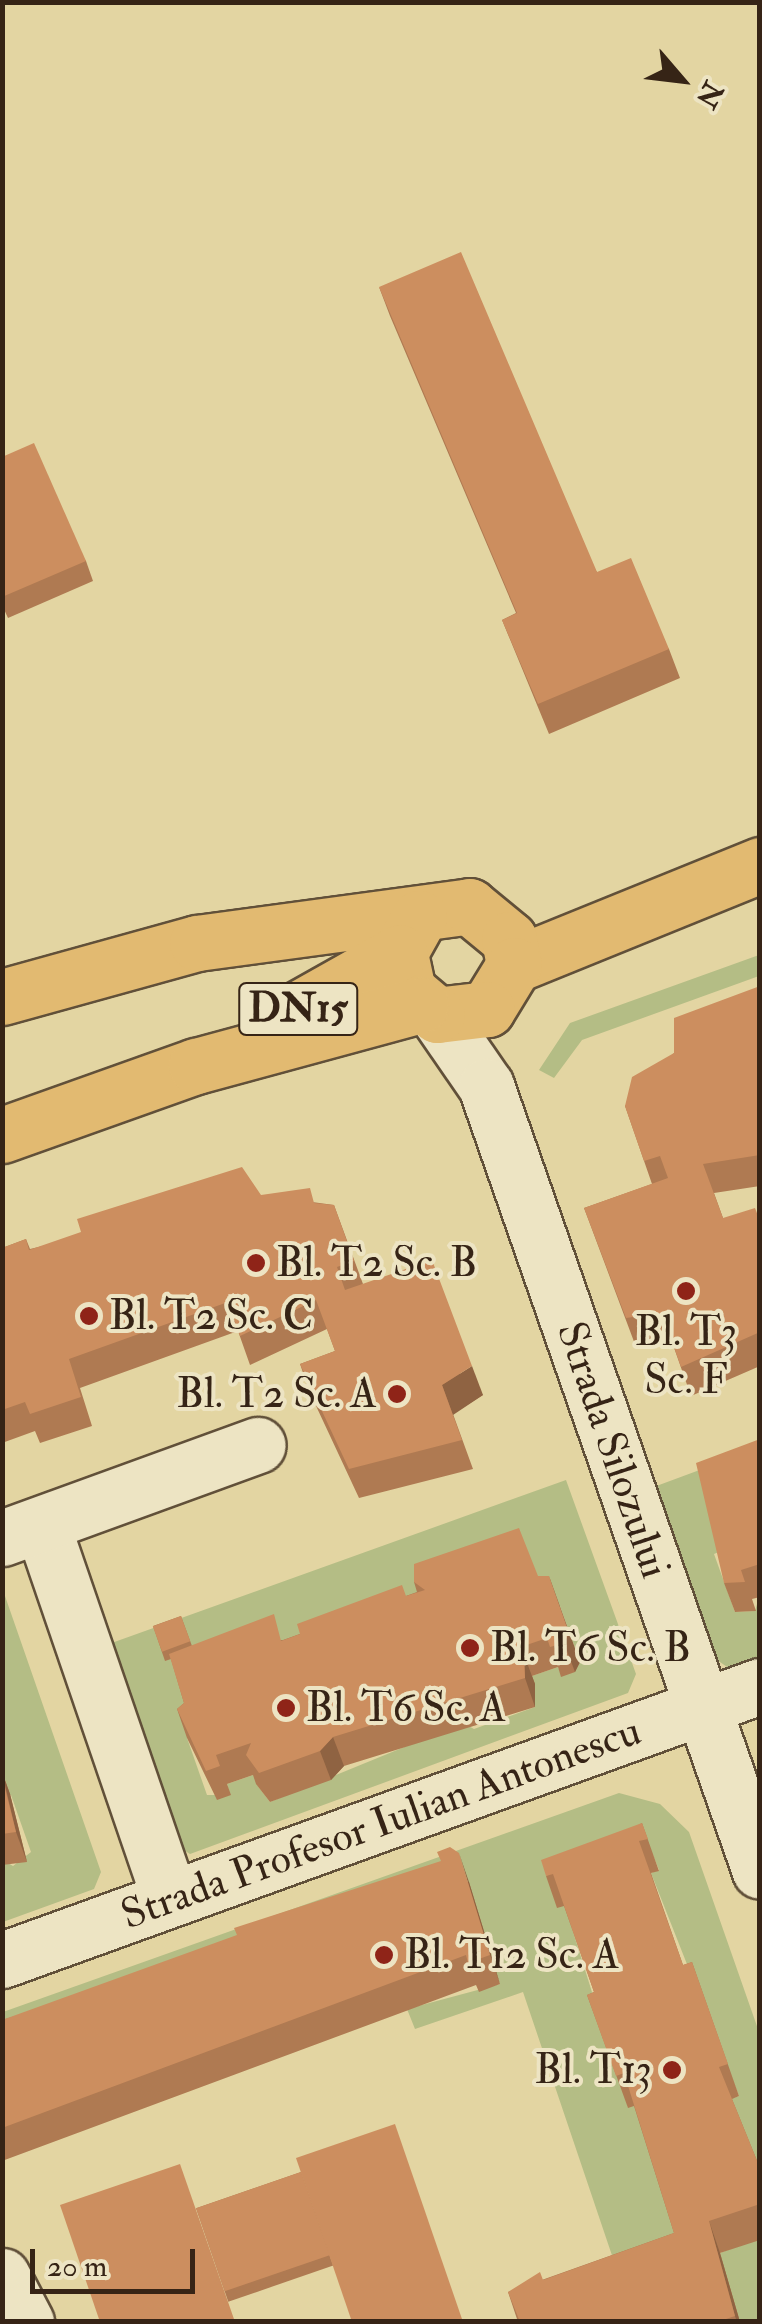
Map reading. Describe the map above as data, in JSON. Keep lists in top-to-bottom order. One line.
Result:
{"streets":{"main road":["DN15"],"street":["Strada Silozului","Strada Profesor Iulian Antonescu"]},"crossings":[["DN15","Strada Silozului"],["Strada Silozului","Strada Profesor Iulian Antonescu"]],"places":["Bl. T2 Sc. B","Bl. T3 Sc. F","Bl. T2 Sc. C","Bl. T2 Sc. A","Bl. T6 Sc. B","Bl. T6 Sc. A","Bl. T12 Sc. A","Bl. T13"],"scale_bar":"20 m","north":"bottom right"}
